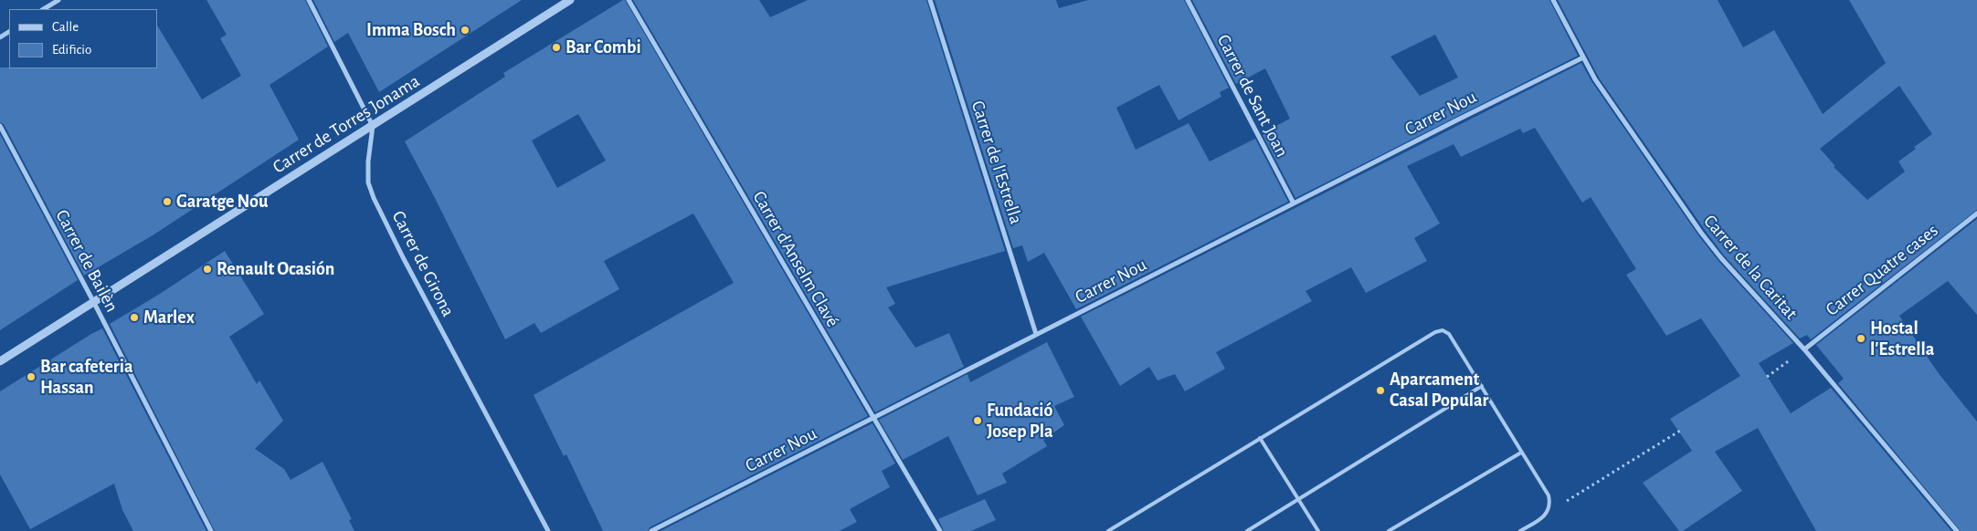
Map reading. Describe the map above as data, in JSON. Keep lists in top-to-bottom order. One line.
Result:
{"streets":{"street":["Carrer de Sant Joan","Carrer Nou","Carrer de Torres Jonama","Carrer de l'Estrella","Carrer d'Anselm Clavé","Carrer de Bailèn","Carrer de Girona","Carrer de la Caritat","Carrer Quatre cases"]},"crossings":[["Carrer de Sant Joan","Carrer Nou"],["Carrer Nou","Carrer de l'Estrella"],["Carrer Nou","Carrer d'Anselm Clavé"],["Carrer Nou","Carrer de la Caritat"],["Carrer de Torres Jonama","Carrer de Bailèn"],["Carrer de Torres Jonama","Carrer de Girona"],["Carrer de la Caritat","Carrer Quatre cases"]],"places":["Imma Bosch","Bar Combi","Garatge Nou","Renault Ocasión","Marlex","Hostal l'Estrella","Bar cafeteria Hassan","Aparcament Casal Popular","Fundació Josep Pla"],"legend":["Calle","Edificio"]}
